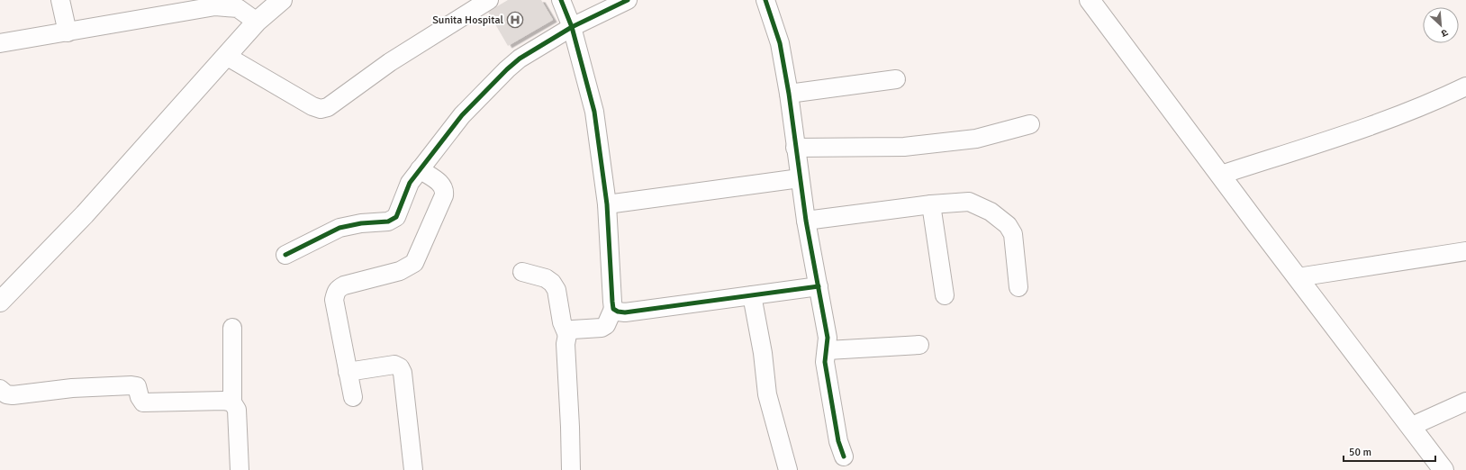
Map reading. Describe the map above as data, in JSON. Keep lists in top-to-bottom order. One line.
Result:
{"places":{"hospital":["Sunita Hospital"]},"scale_bar":"50 m","north":"bottom right"}
